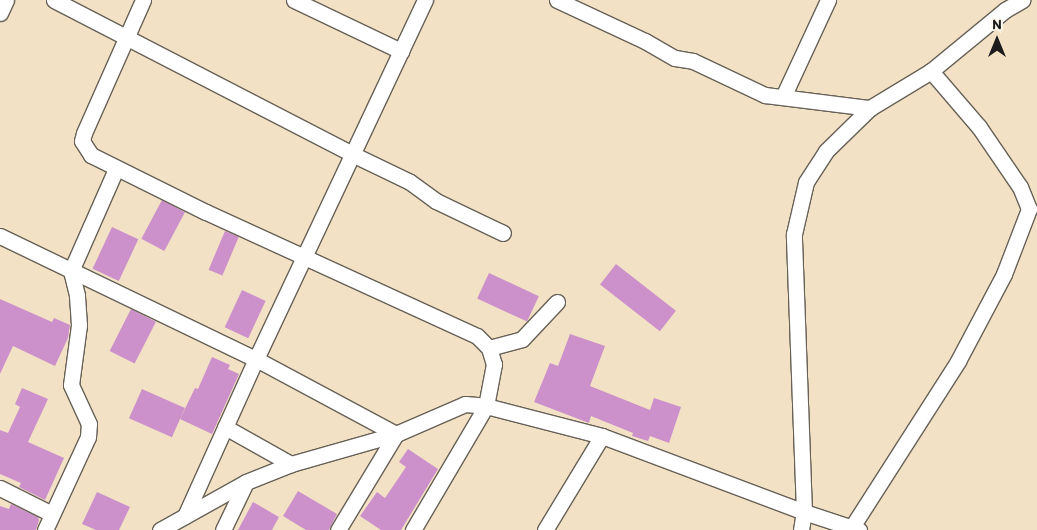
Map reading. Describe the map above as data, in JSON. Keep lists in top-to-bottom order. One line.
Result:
{"north":"top"}
